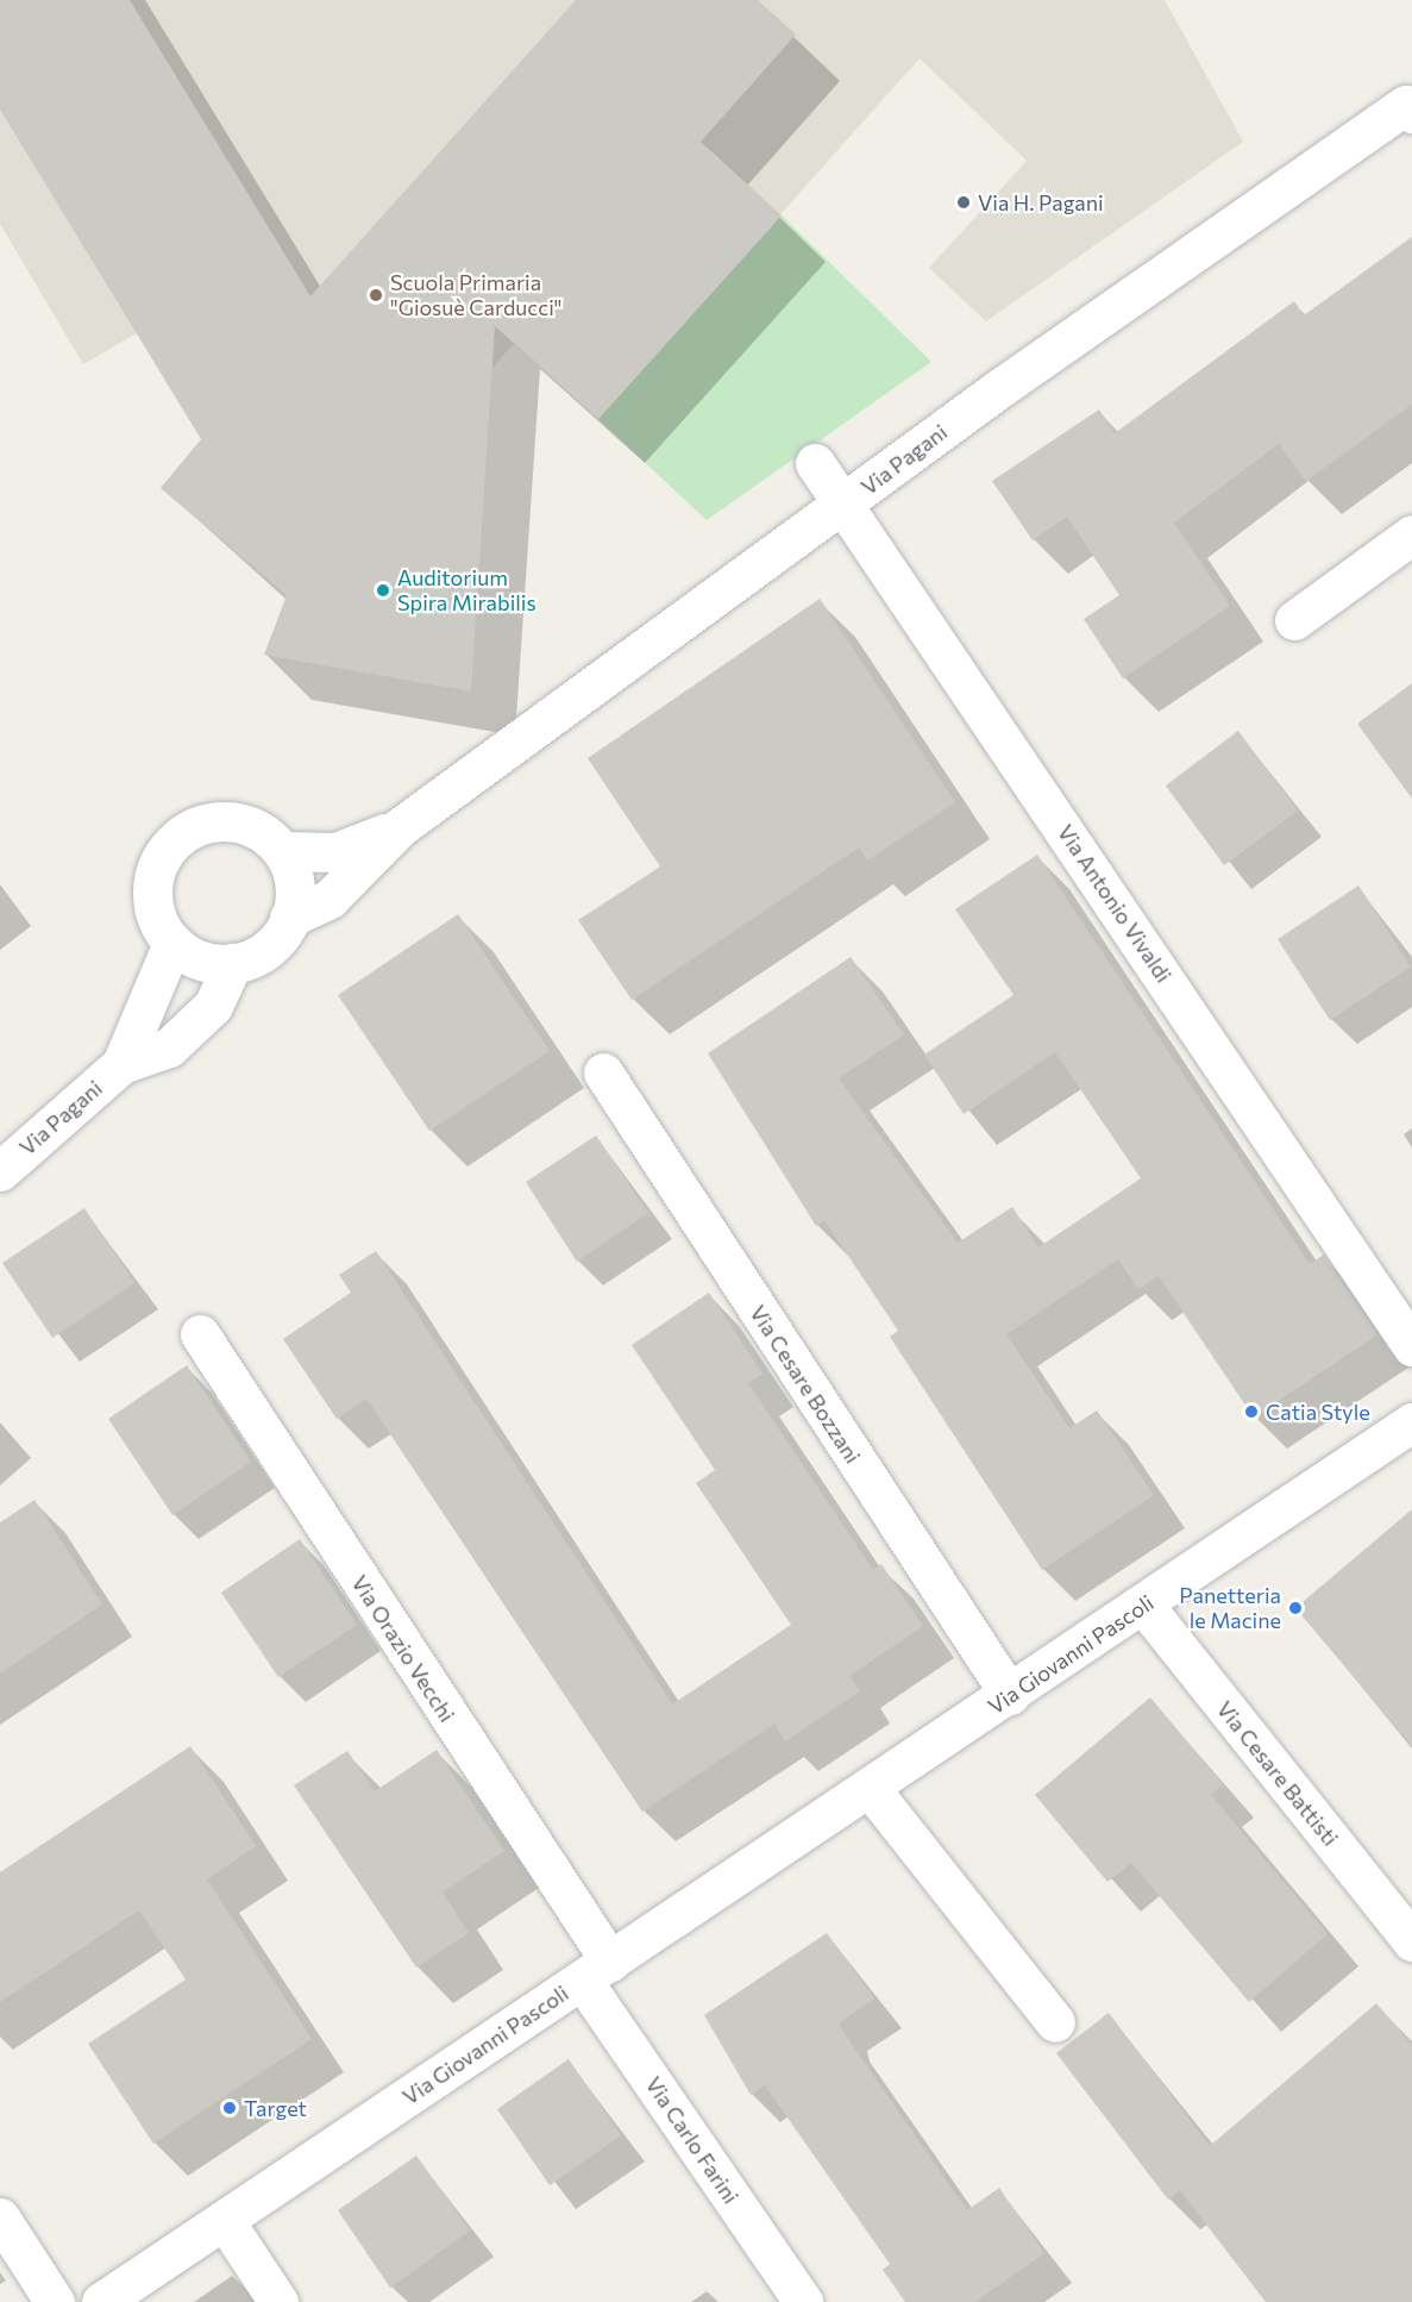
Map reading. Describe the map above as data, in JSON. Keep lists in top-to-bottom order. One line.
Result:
{"streets":{"street":["Via Pagani","Via Antonio Vivaldi","Via Cesare Bozzani","Via Orazio Vecchi","Via Giovanni Pascoli","Via Cesare Battisti","Via Carlo Farini"]},"crossings":[["Via Pagani","Via Antonio Vivaldi"],["Via Cesare Bozzani","Via Giovanni Pascoli"],["Via Orazio Vecchi","Via Giovanni Pascoli"],["Via Orazio Vecchi","Via Carlo Farini"],["Via Giovanni Pascoli","Via Cesare Battisti"],["Via Giovanni Pascoli","Via Carlo Farini"]],"places":["Via H. Pagani","Scuola Primaria \"Giosuè Carducci\"","Auditorium Spira Mirabilis","Catia Style","Panetteria le Macine","Target"]}
